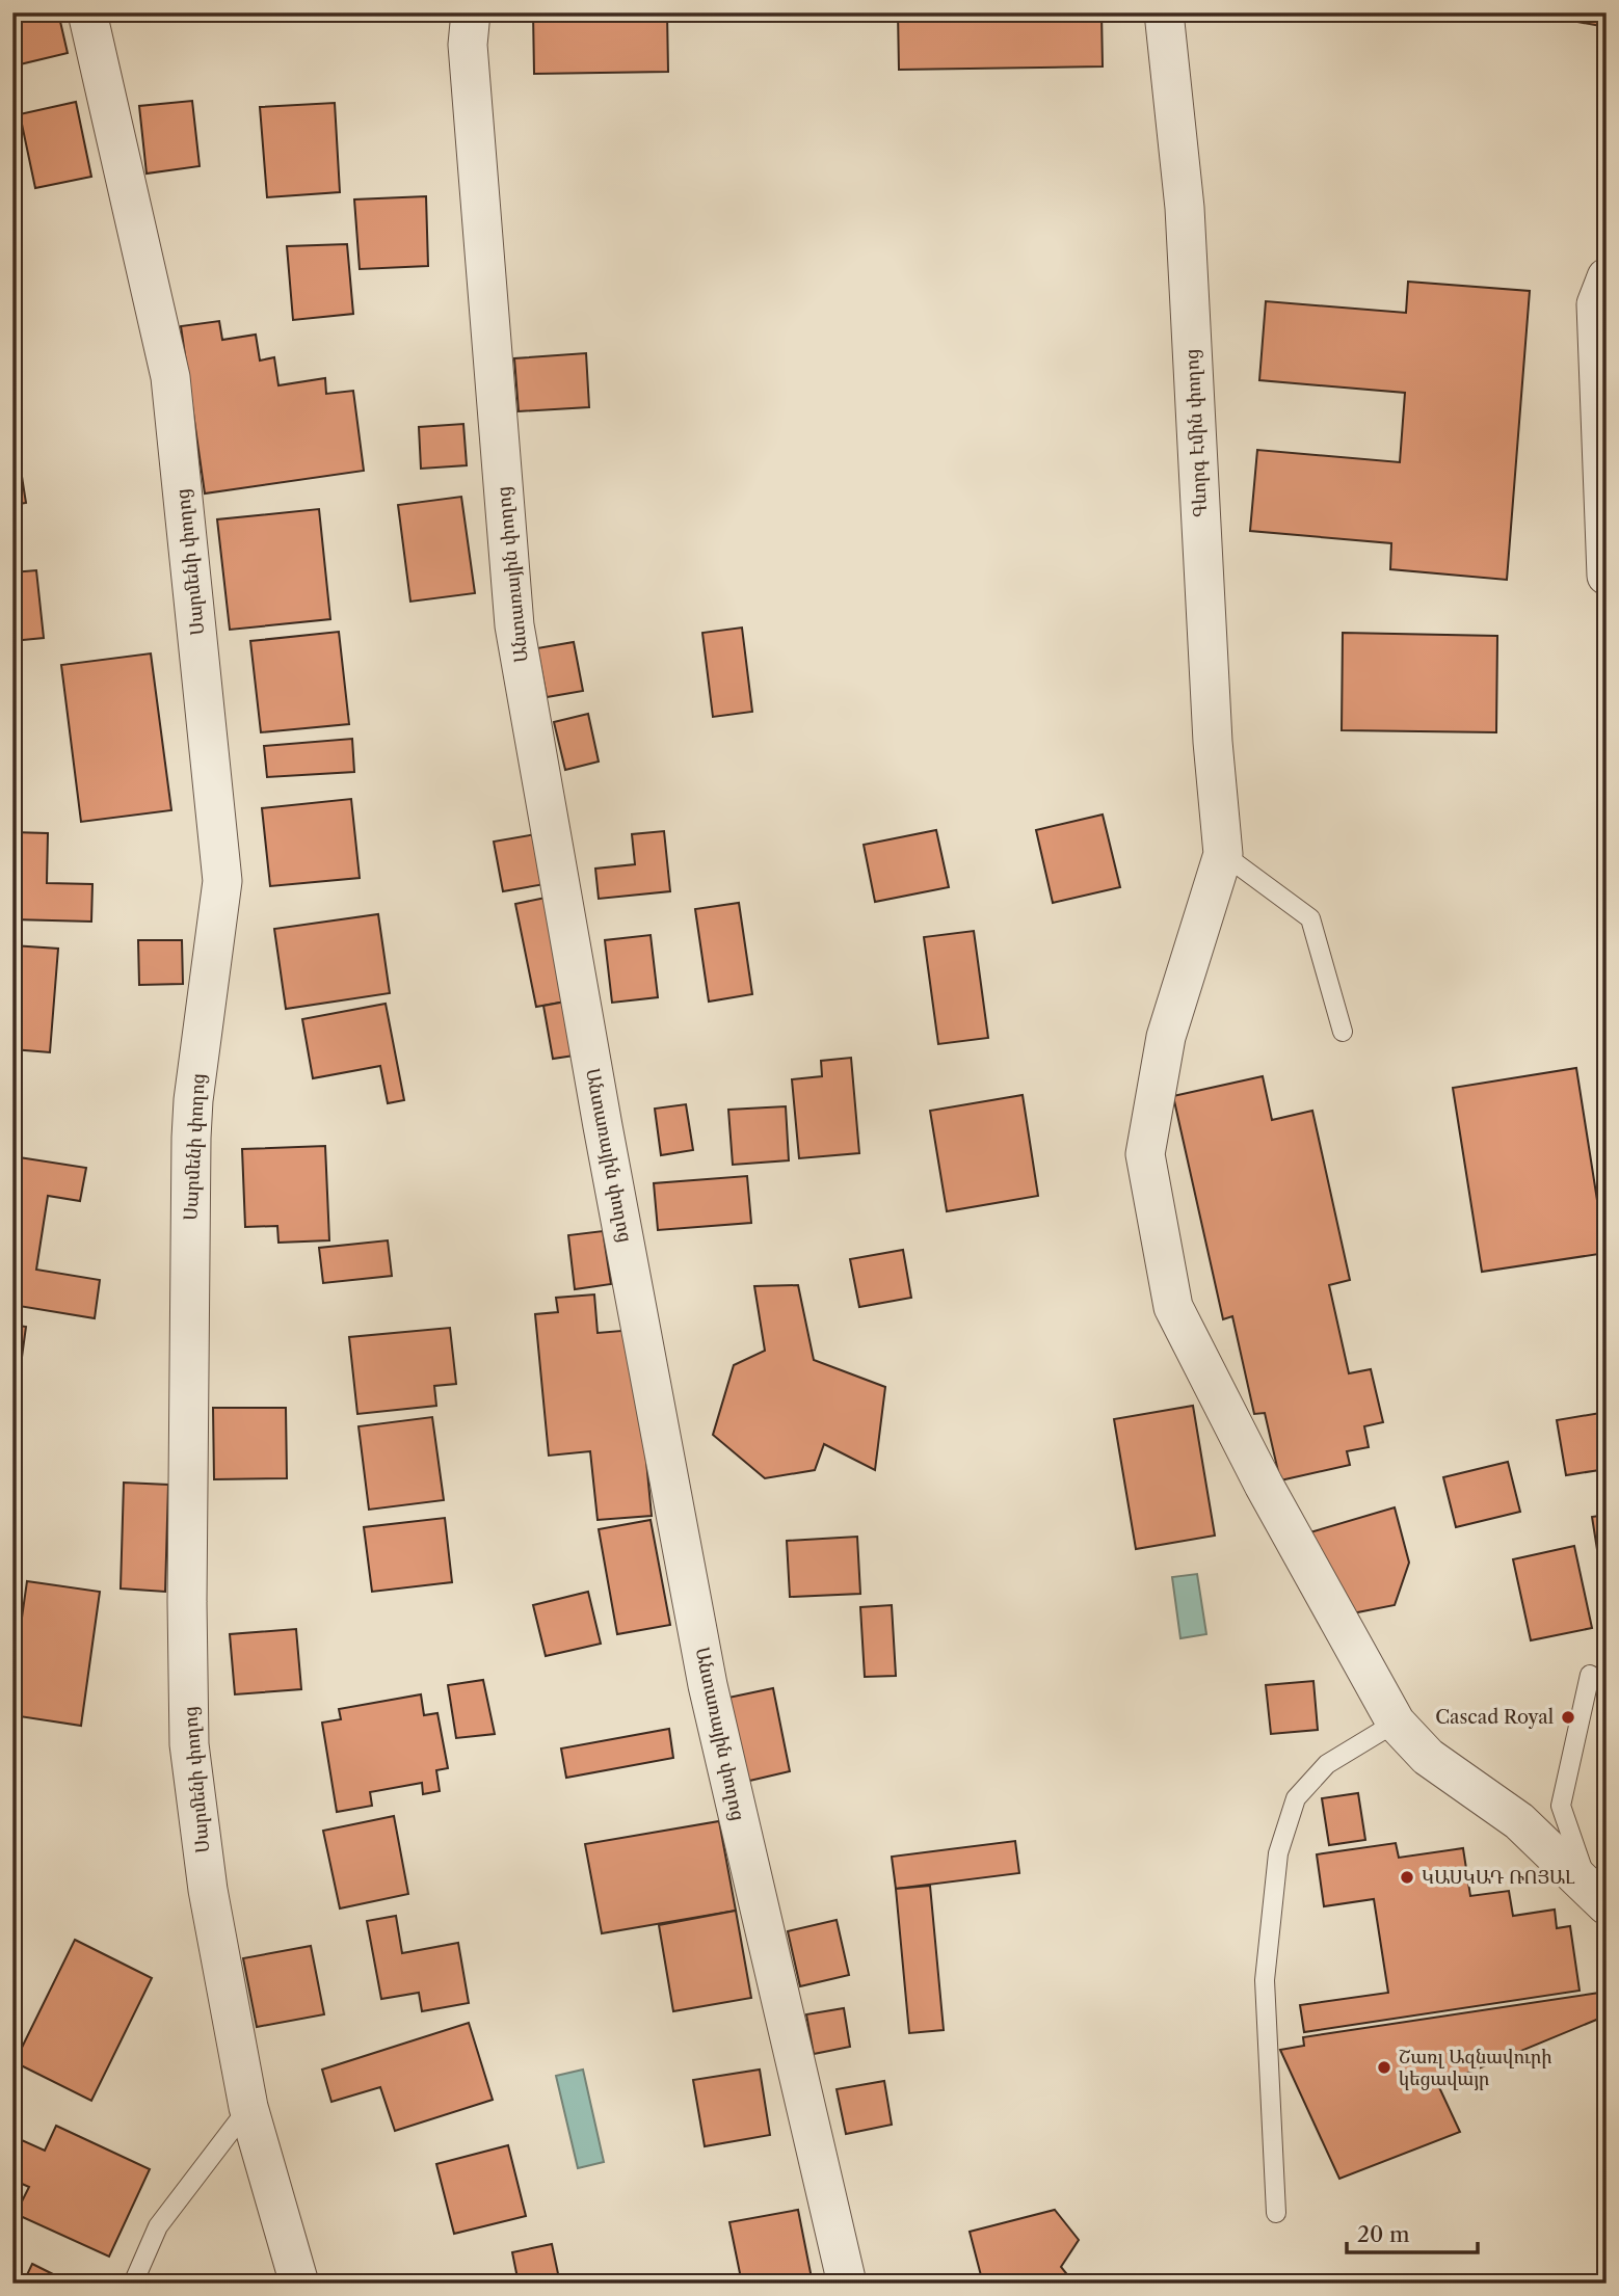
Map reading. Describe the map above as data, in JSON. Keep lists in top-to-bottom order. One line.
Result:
{"streets":{"street":["Գևորգ Էմին փողոց","Սարմենի փողոց","Անտառային փողոց"]},"places":["Cascad Royal","ԿԱՍԿԱԴ ՌՈՅԱԼ","Շառլ Ազնավուրի կեցավայր"],"scale_bar":"20 m"}
